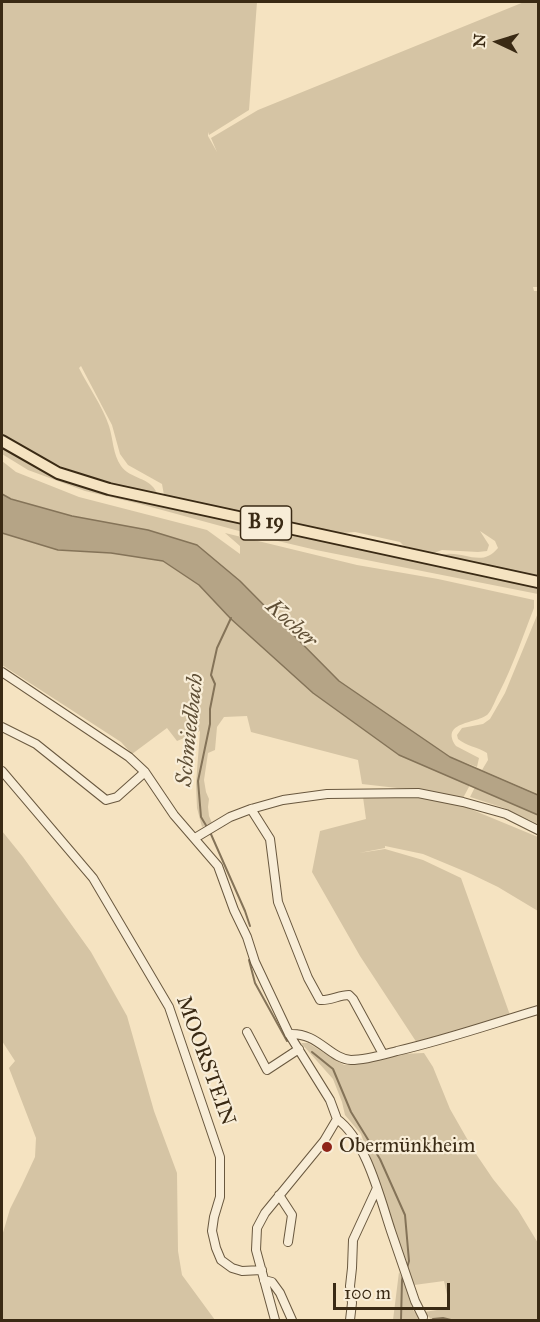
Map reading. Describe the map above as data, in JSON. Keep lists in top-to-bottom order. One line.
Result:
{"streets":{"main road":["B 19"],"street":["MOORSTEIN"]},"water":["Kocher","Schmiedbach"],"places":["Obermünkheim"],"scale_bar":"100 m","north":"left"}
